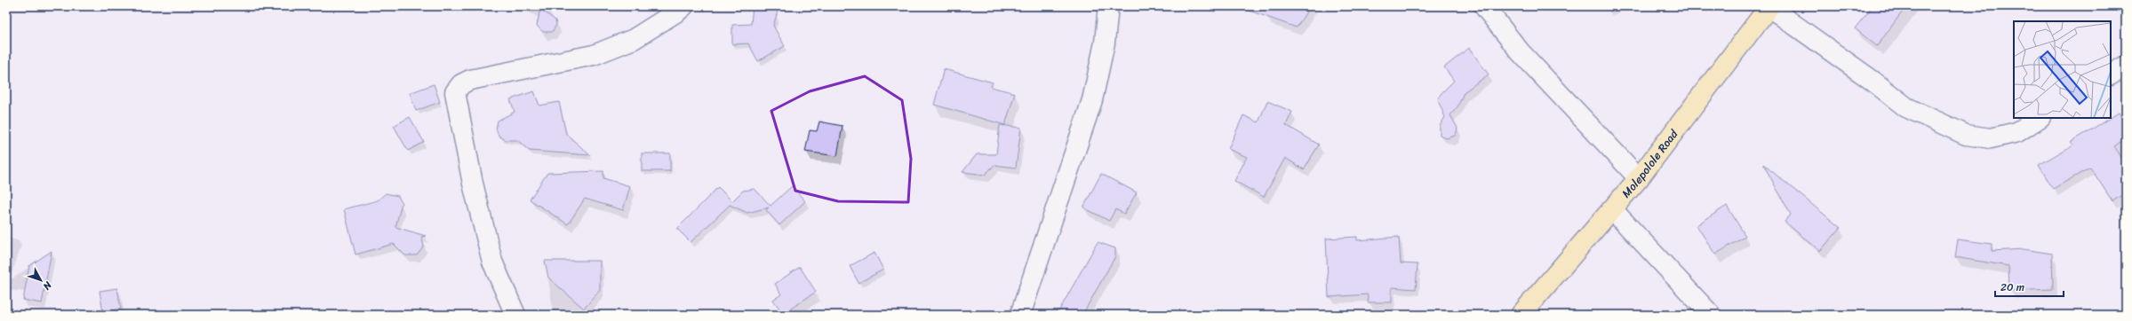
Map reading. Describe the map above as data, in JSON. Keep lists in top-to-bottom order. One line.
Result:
{"streets":{"main road":["Molepolole Road"]},"scale_bar":"20 m","north":"bottom right"}
